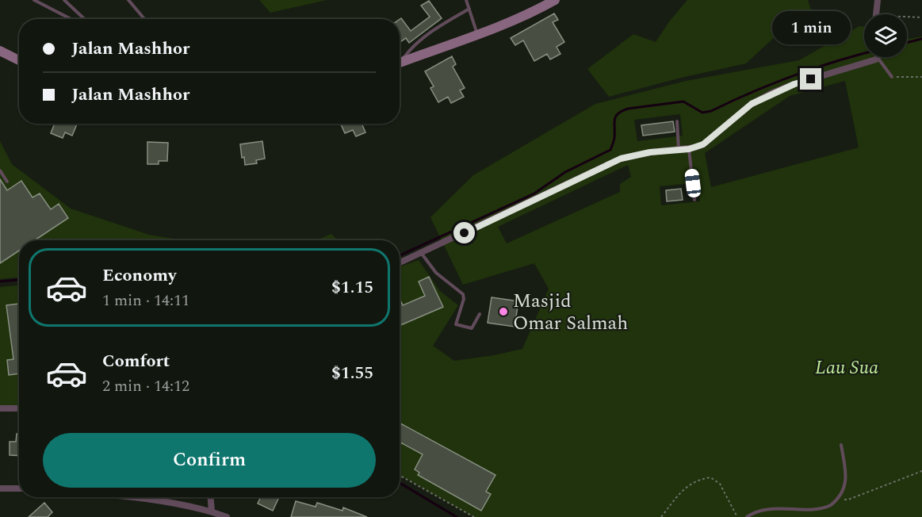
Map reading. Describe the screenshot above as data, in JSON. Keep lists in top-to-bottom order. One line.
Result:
{"parks":["Lau Sua"],"places":["Masjid Omar Salmah"],"page":{"bubble":"1 min","banner":["Jalan Mashhor","Jalan Mashhor"],"list":[{"name":"Economy","note":"1 min · 14:11","value":"$1.15"},{"name":"Comfort","note":"2 min · 14:12","value":"$1.55"}],"buttons":"Confirm"}}
